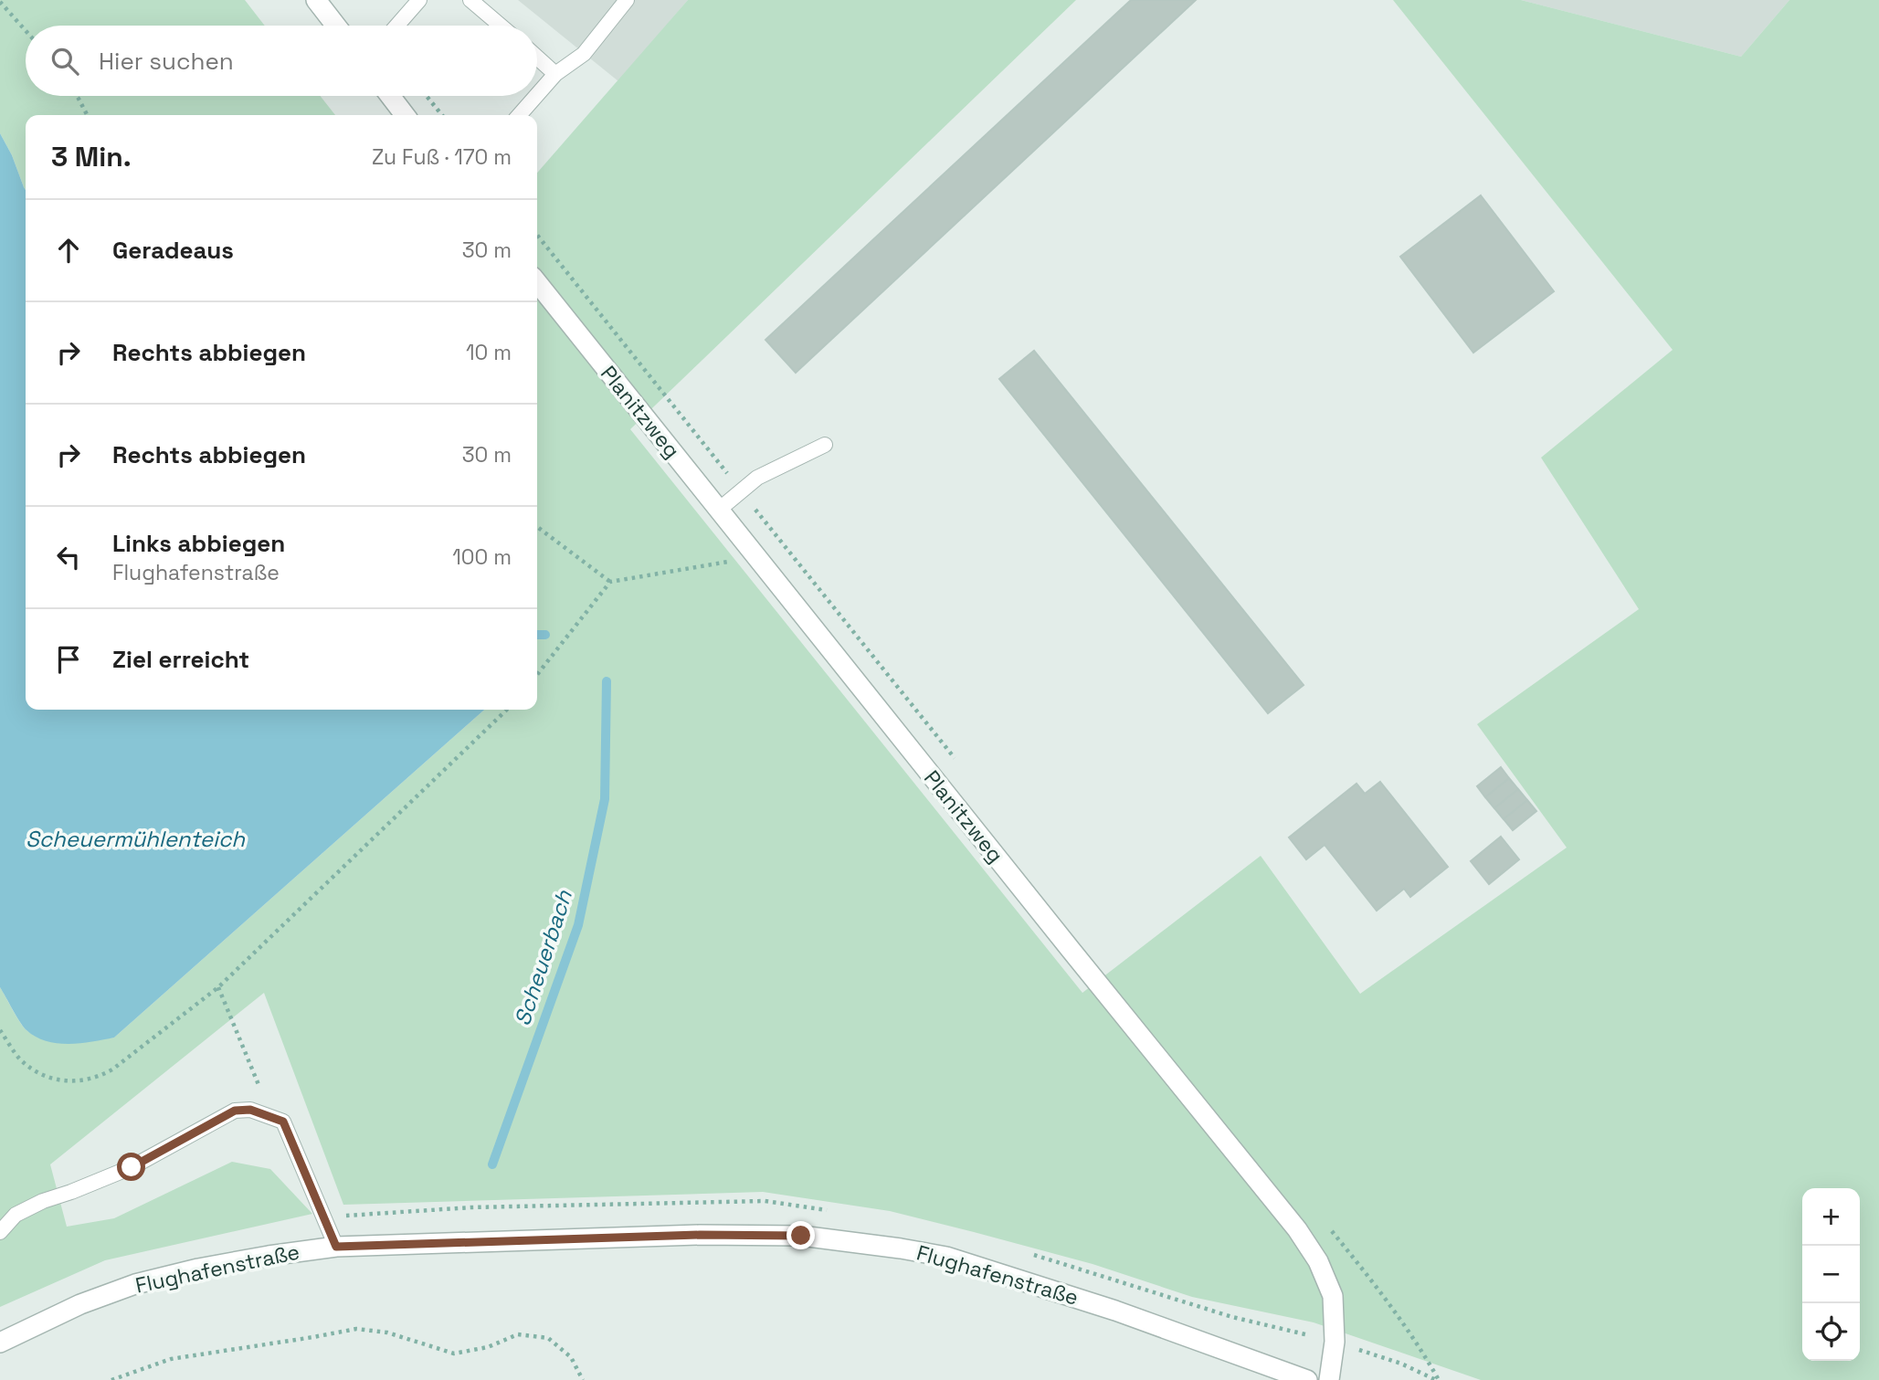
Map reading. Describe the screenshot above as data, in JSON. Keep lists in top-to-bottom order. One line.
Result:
{"streets":{"street":["Planitzweg","Flughafenstraße"]},"water":["Scheuermühlenteich","Scheuerbach"],"page":{"search":"Hier suchen","heading":["3 Min.","Zu Fuß · 170 m"],"list":[["Geradeaus","30 m"],["Rechts abbiegen","10 m"],["Rechts abbiegen","30 m"],["Links abbiegen","Flughafenstraße","100 m"],"Ziel erreicht"],"map_buttons":["+","−"]}}
